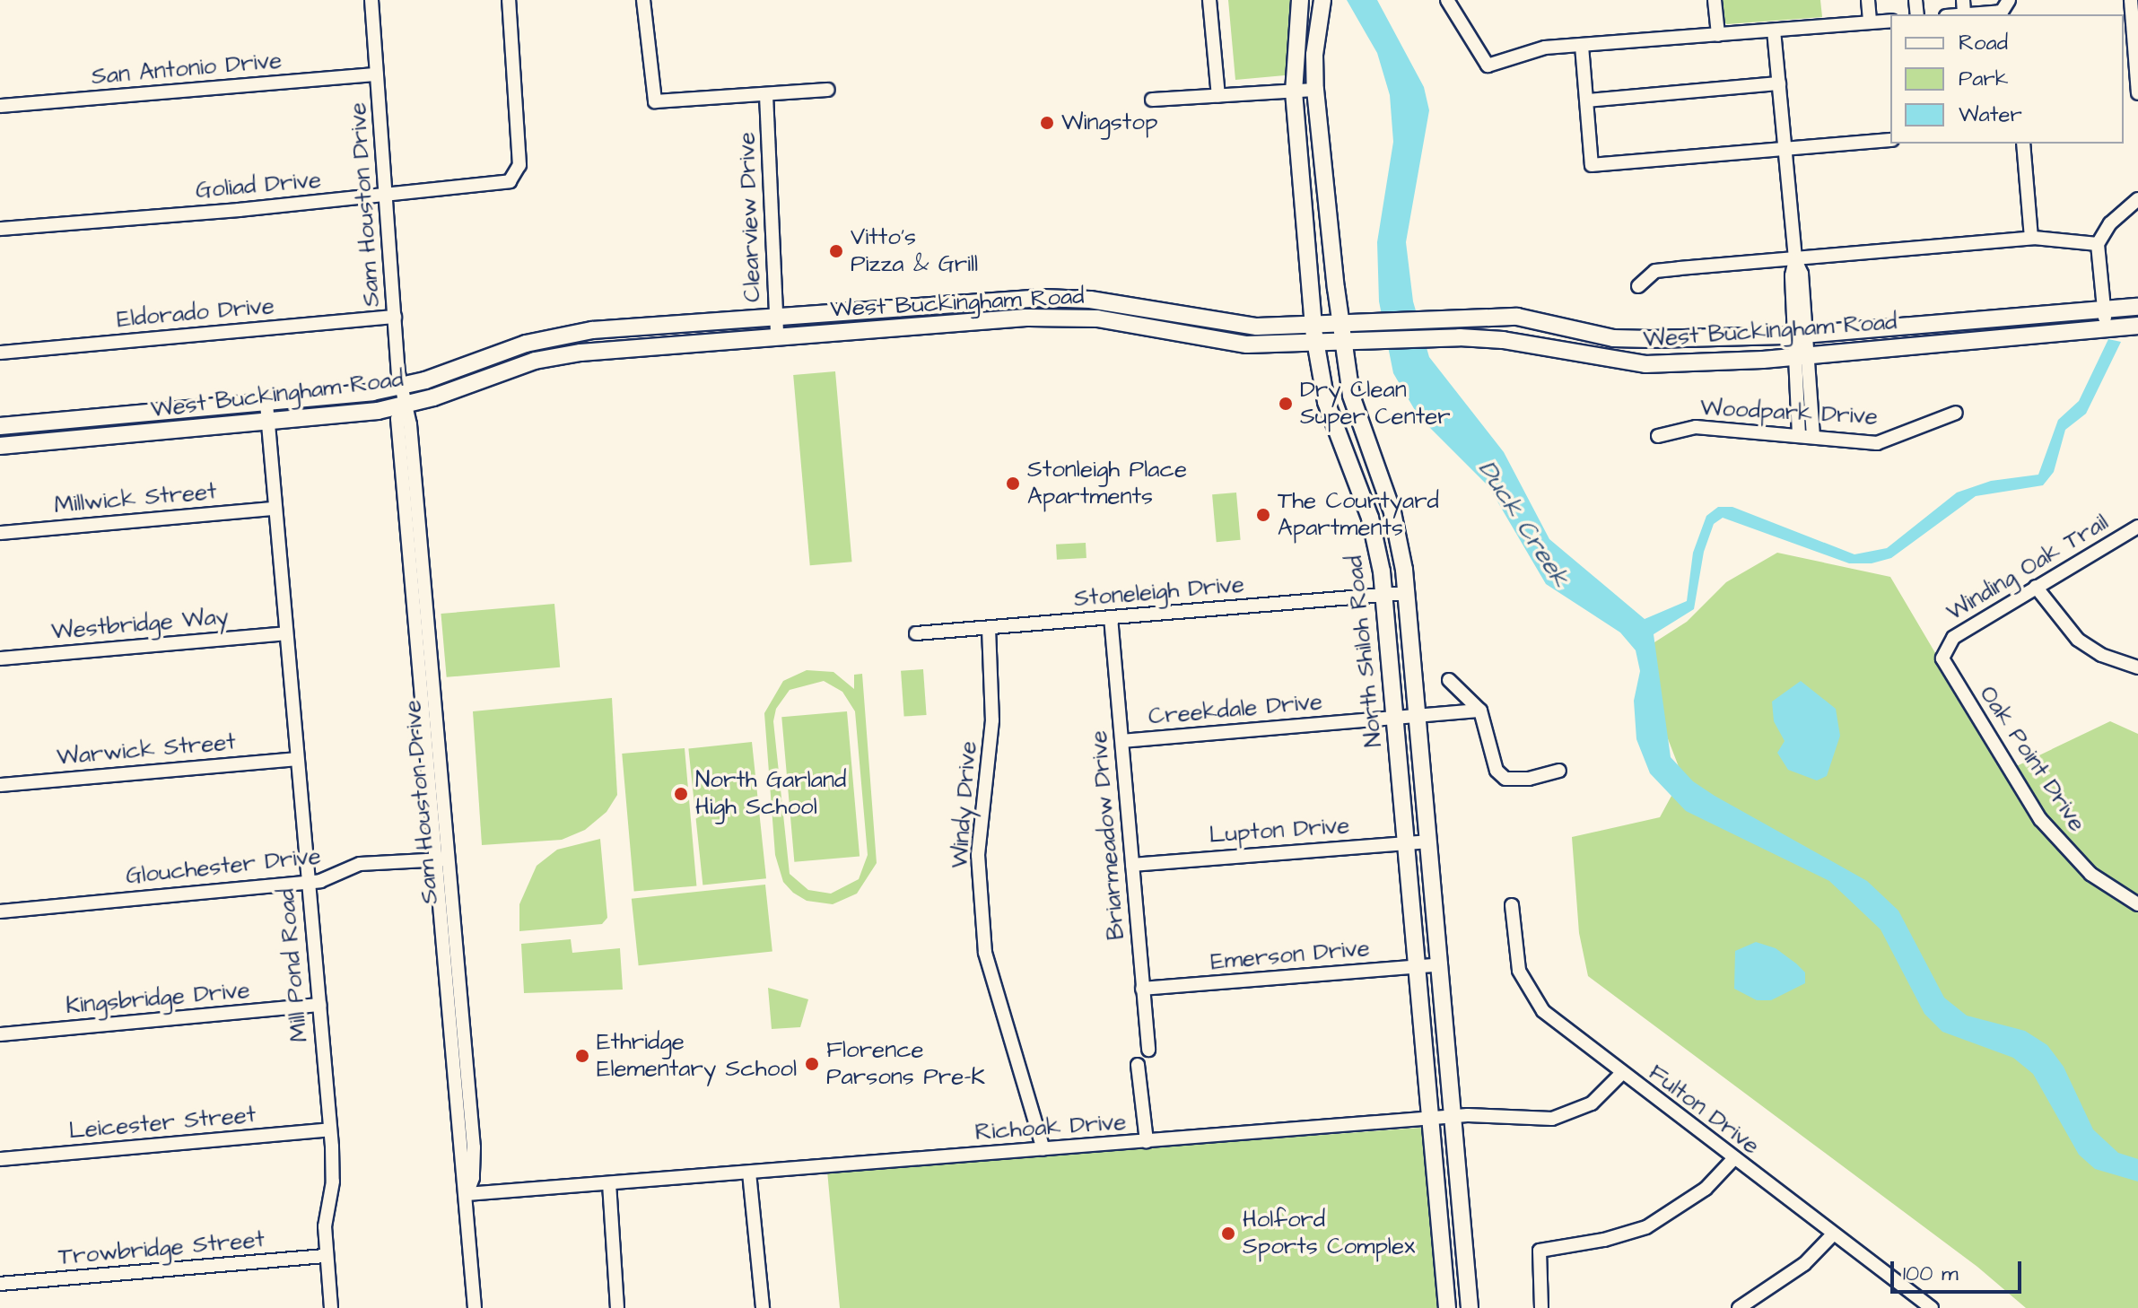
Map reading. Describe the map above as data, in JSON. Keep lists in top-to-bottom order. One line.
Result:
{"streets":{"main road":["West Buckingham Road","North Shiloh Road"],"street":["San Antonio Drive","Goliad Drive","Sam Houston Drive","Clearview Drive","Eldorado Drive","Woodpark Drive","Millwick Street","Winding Oak Trail","Stoneleigh Drive","Westbridge Way","Creekdale Drive","Warwick Street","Oak Point Drive","Windy Drive","Lupton Drive","Briarmeadow Drive","Glouchester Drive","Emerson Drive","Mill Pond Road","Kingsbridge Drive","Fulton Drive","Leicester Street","Richoak Drive","Trowbridge Street"]},"crossings":[["San Antonio Drive","Sam Houston Drive"],["Goliad Drive","Sam Houston Drive"],["Sam Houston Drive","West Buckingham Road"],["Sam Houston Drive","Eldorado Drive"],["Sam Houston Drive","Glouchester Drive"],["Sam Houston Drive","Richoak Drive"],["Clearview Drive","West Buckingham Road"],["West Buckingham Road","North Shiloh Road"],["West Buckingham Road","Mill Pond Road"],["Millwick Street","Mill Pond Road"],["Winding Oak Trail","Oak Point Drive"],["Stoneleigh Drive","North Shiloh Road"],["Stoneleigh Drive","Windy Drive"],["Stoneleigh Drive","Briarmeadow Drive"],["Westbridge Way","Mill Pond Road"],["North Shiloh Road","Creekdale Drive"],["North Shiloh Road","Lupton Drive"],["North Shiloh Road","Emerson Drive"],["North Shiloh Road","Richoak Drive"],["Creekdale Drive","Briarmeadow Drive"],["Warwick Street","Mill Pond Road"],["Windy Drive","Richoak Drive"],["Lupton Drive","Briarmeadow Drive"],["Briarmeadow Drive","Emerson Drive"],["Glouchester Drive","Mill Pond Road"],["Mill Pond Road","Kingsbridge Drive"],["Mill Pond Road","Leicester Street"],["Mill Pond Road","Trowbridge Street"],["Fulton Drive","Richoak Drive"]],"water":["Duck Creek"],"places":["Wingstop","Vitto's Pizza & Grill","Dry Clean Super Center","Stonleigh Place Apartments","The Courtyard Apartments","North Garland High School","Ethridge Elementary School","Florence Parsons Pre-K","Holford Sports Complex"],"legend":["Road","Park","Water"],"scale_bar":"100 m"}
